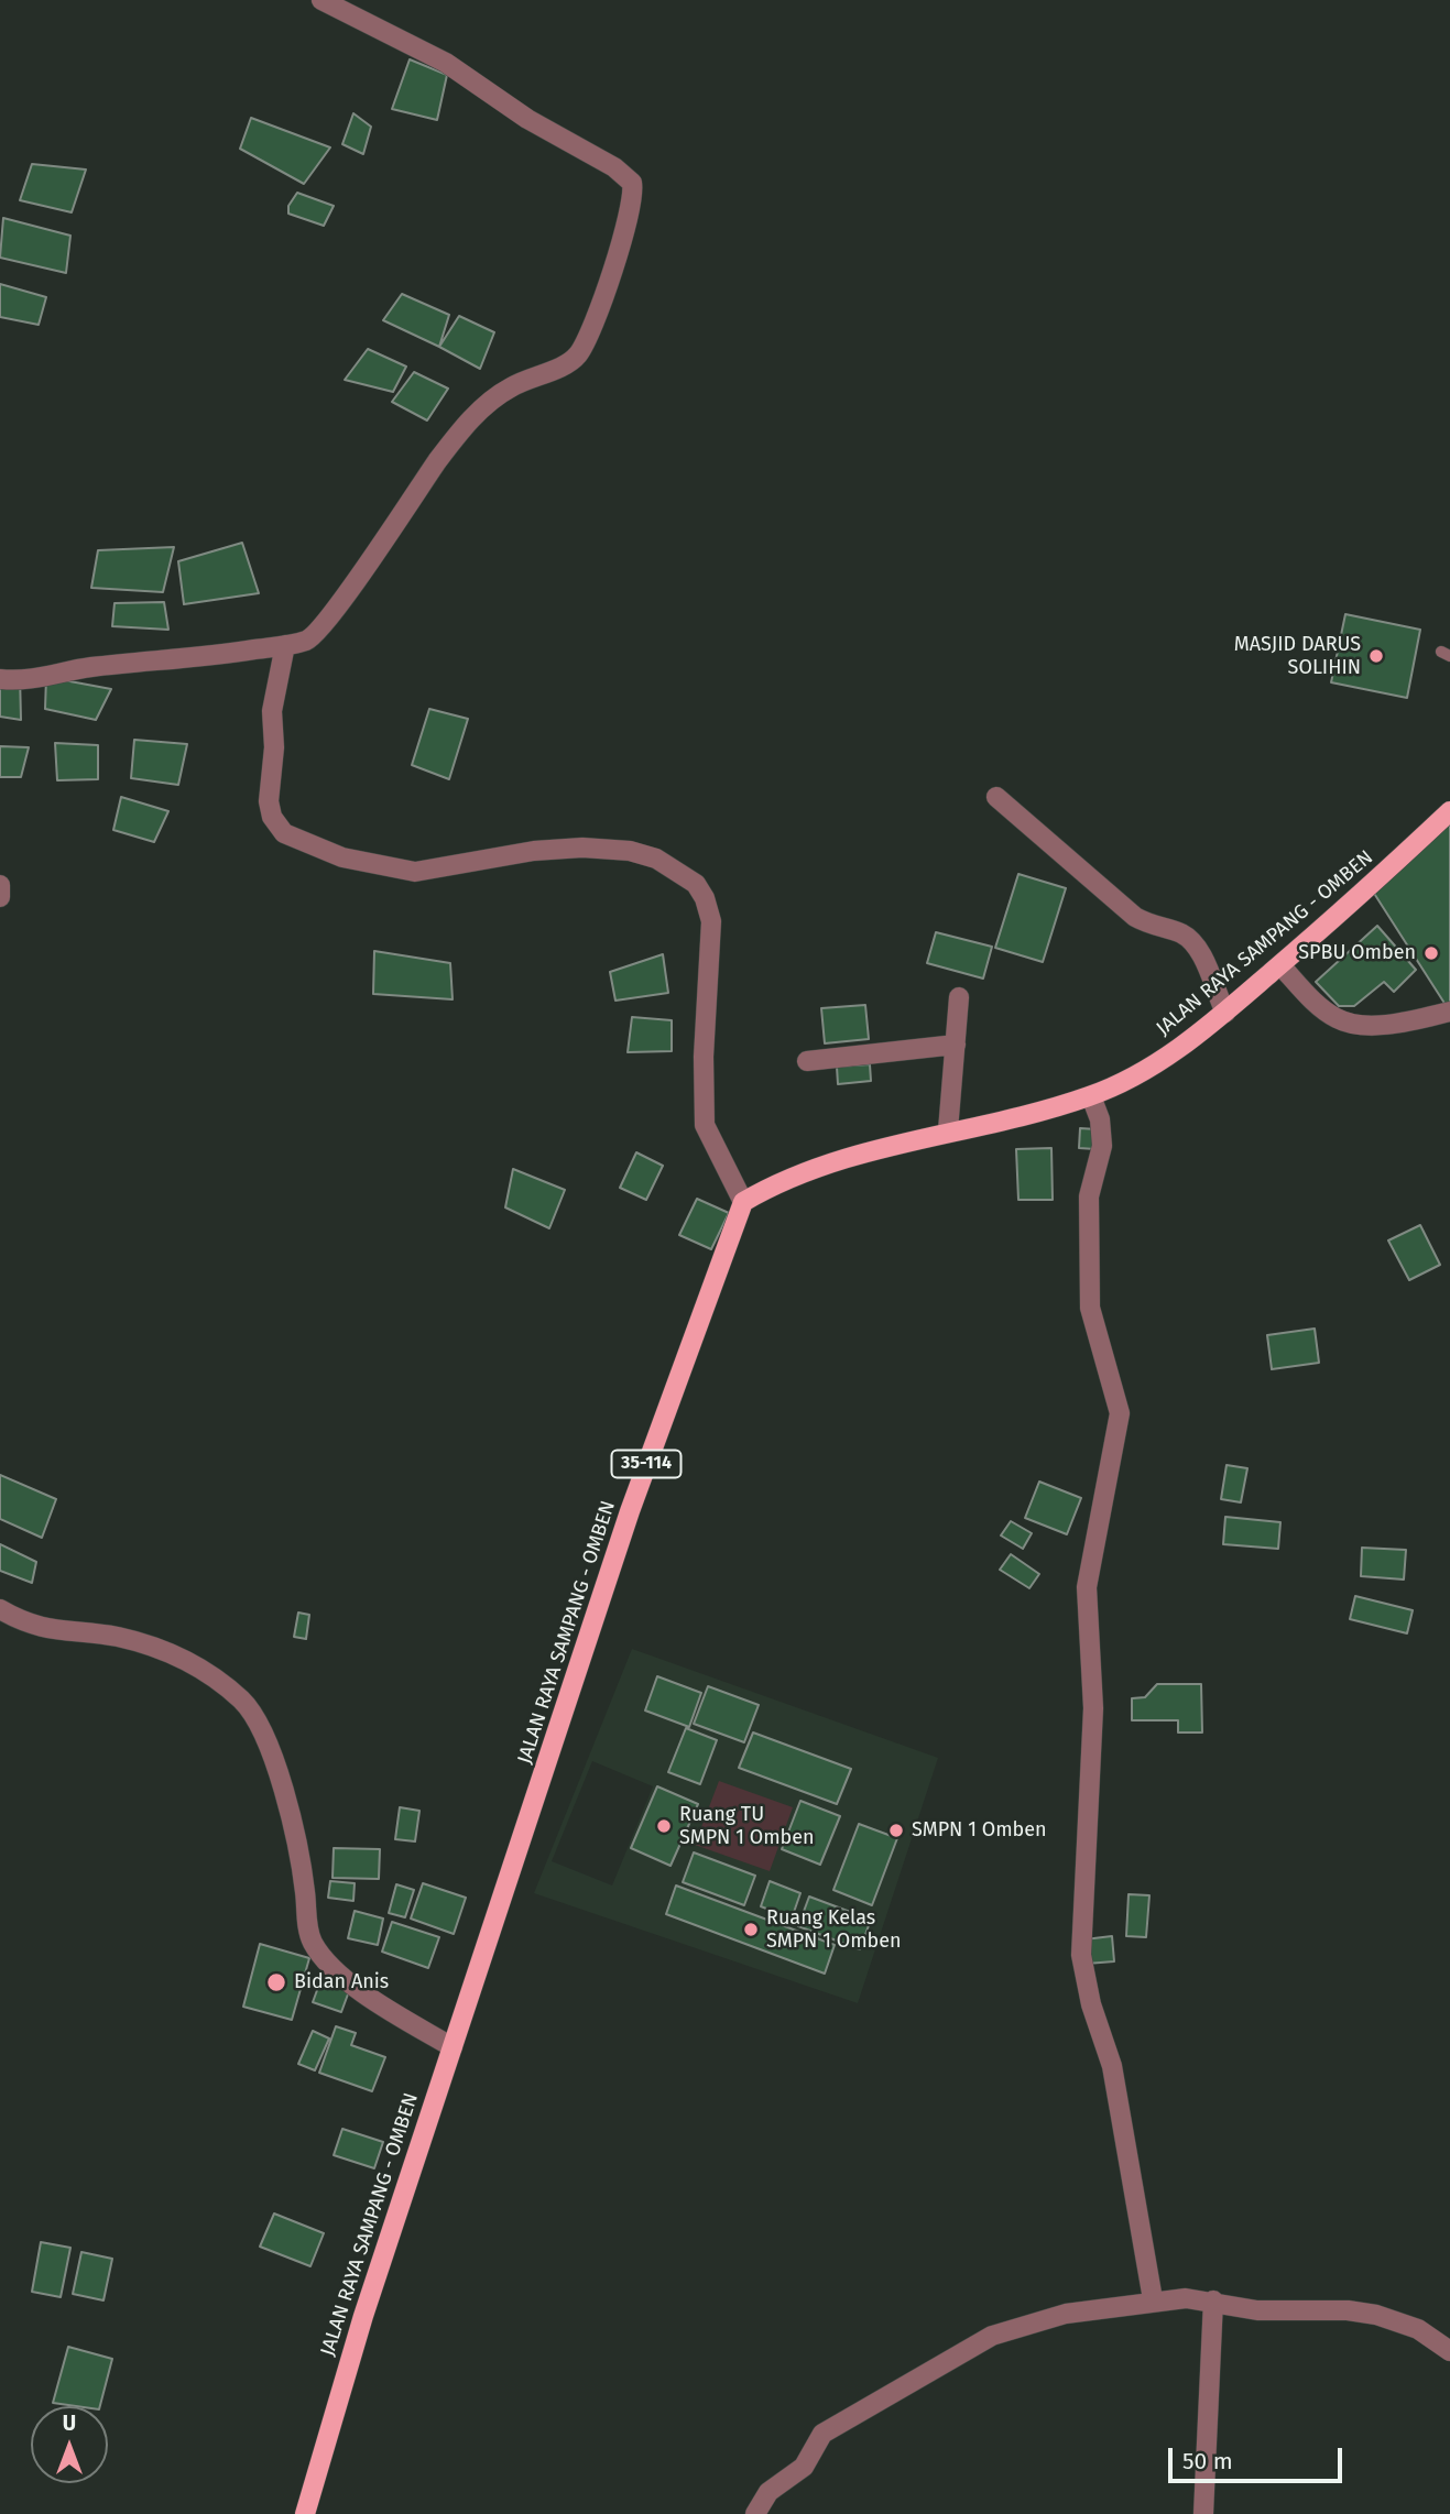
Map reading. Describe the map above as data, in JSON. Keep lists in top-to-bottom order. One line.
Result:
{"streets":{"main road":["JALAN RAYA SAMPANG - OMBEN","35-114"]},"places":["MASJID DARUS SOLIHIN","SPBU Omben","Ruang TU SMPN 1 Omben","SMPN 1 Omben","Ruang Kelas SMPN 1 Omben","Bidan Anis"],"scale_bar":"50 m","north":"top"}
